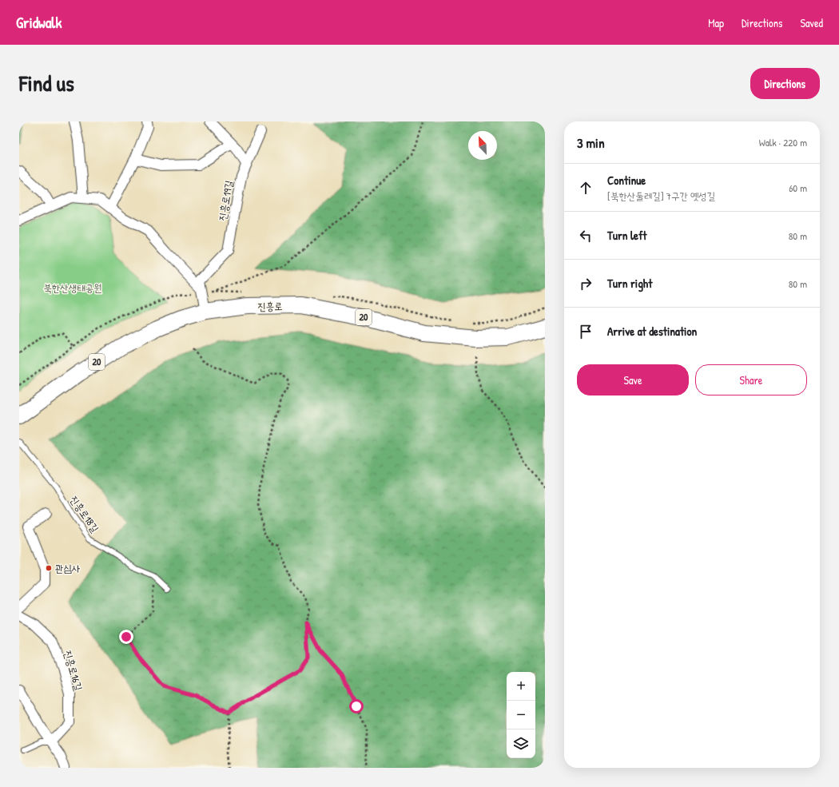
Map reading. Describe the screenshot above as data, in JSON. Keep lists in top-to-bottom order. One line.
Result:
{"streets":{"main road":["진흥로","20"],"street":["진흥로19길","진흥로16길"],"lane":["진흥로18길"]},"parks":["북한산생태공원"],"places":["관심사"],"north":"top left","page":{"header":"Gridwalk","nav":["Map","Directions","Saved"],"title":"Find us","buttons":["Directions",["Save","Share"]],"heading":["3 min","Walk · 220 m"],"list":[["Continue","[북한산둘레길] 7구간 옛성길","60 m"],["Turn left","80 m"],["Turn right","80 m"],"Arrive at destination"],"map_buttons":["+","−"]}}
